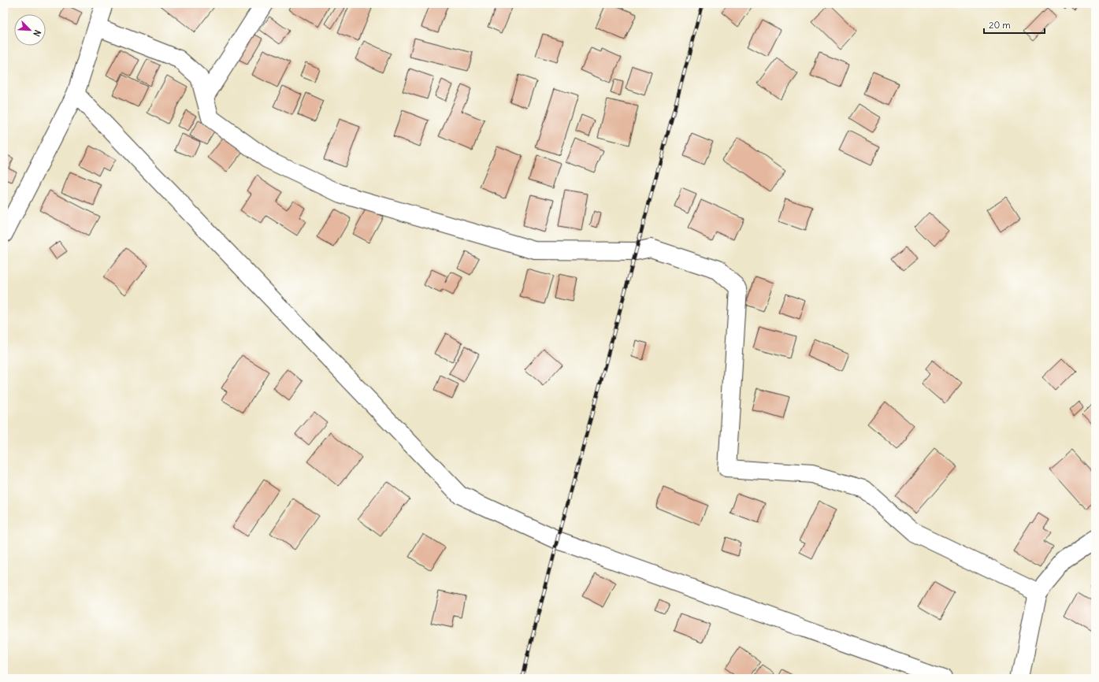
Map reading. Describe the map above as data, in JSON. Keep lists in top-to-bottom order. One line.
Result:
{"scale_bar":"20 m","north":"bottom right"}
